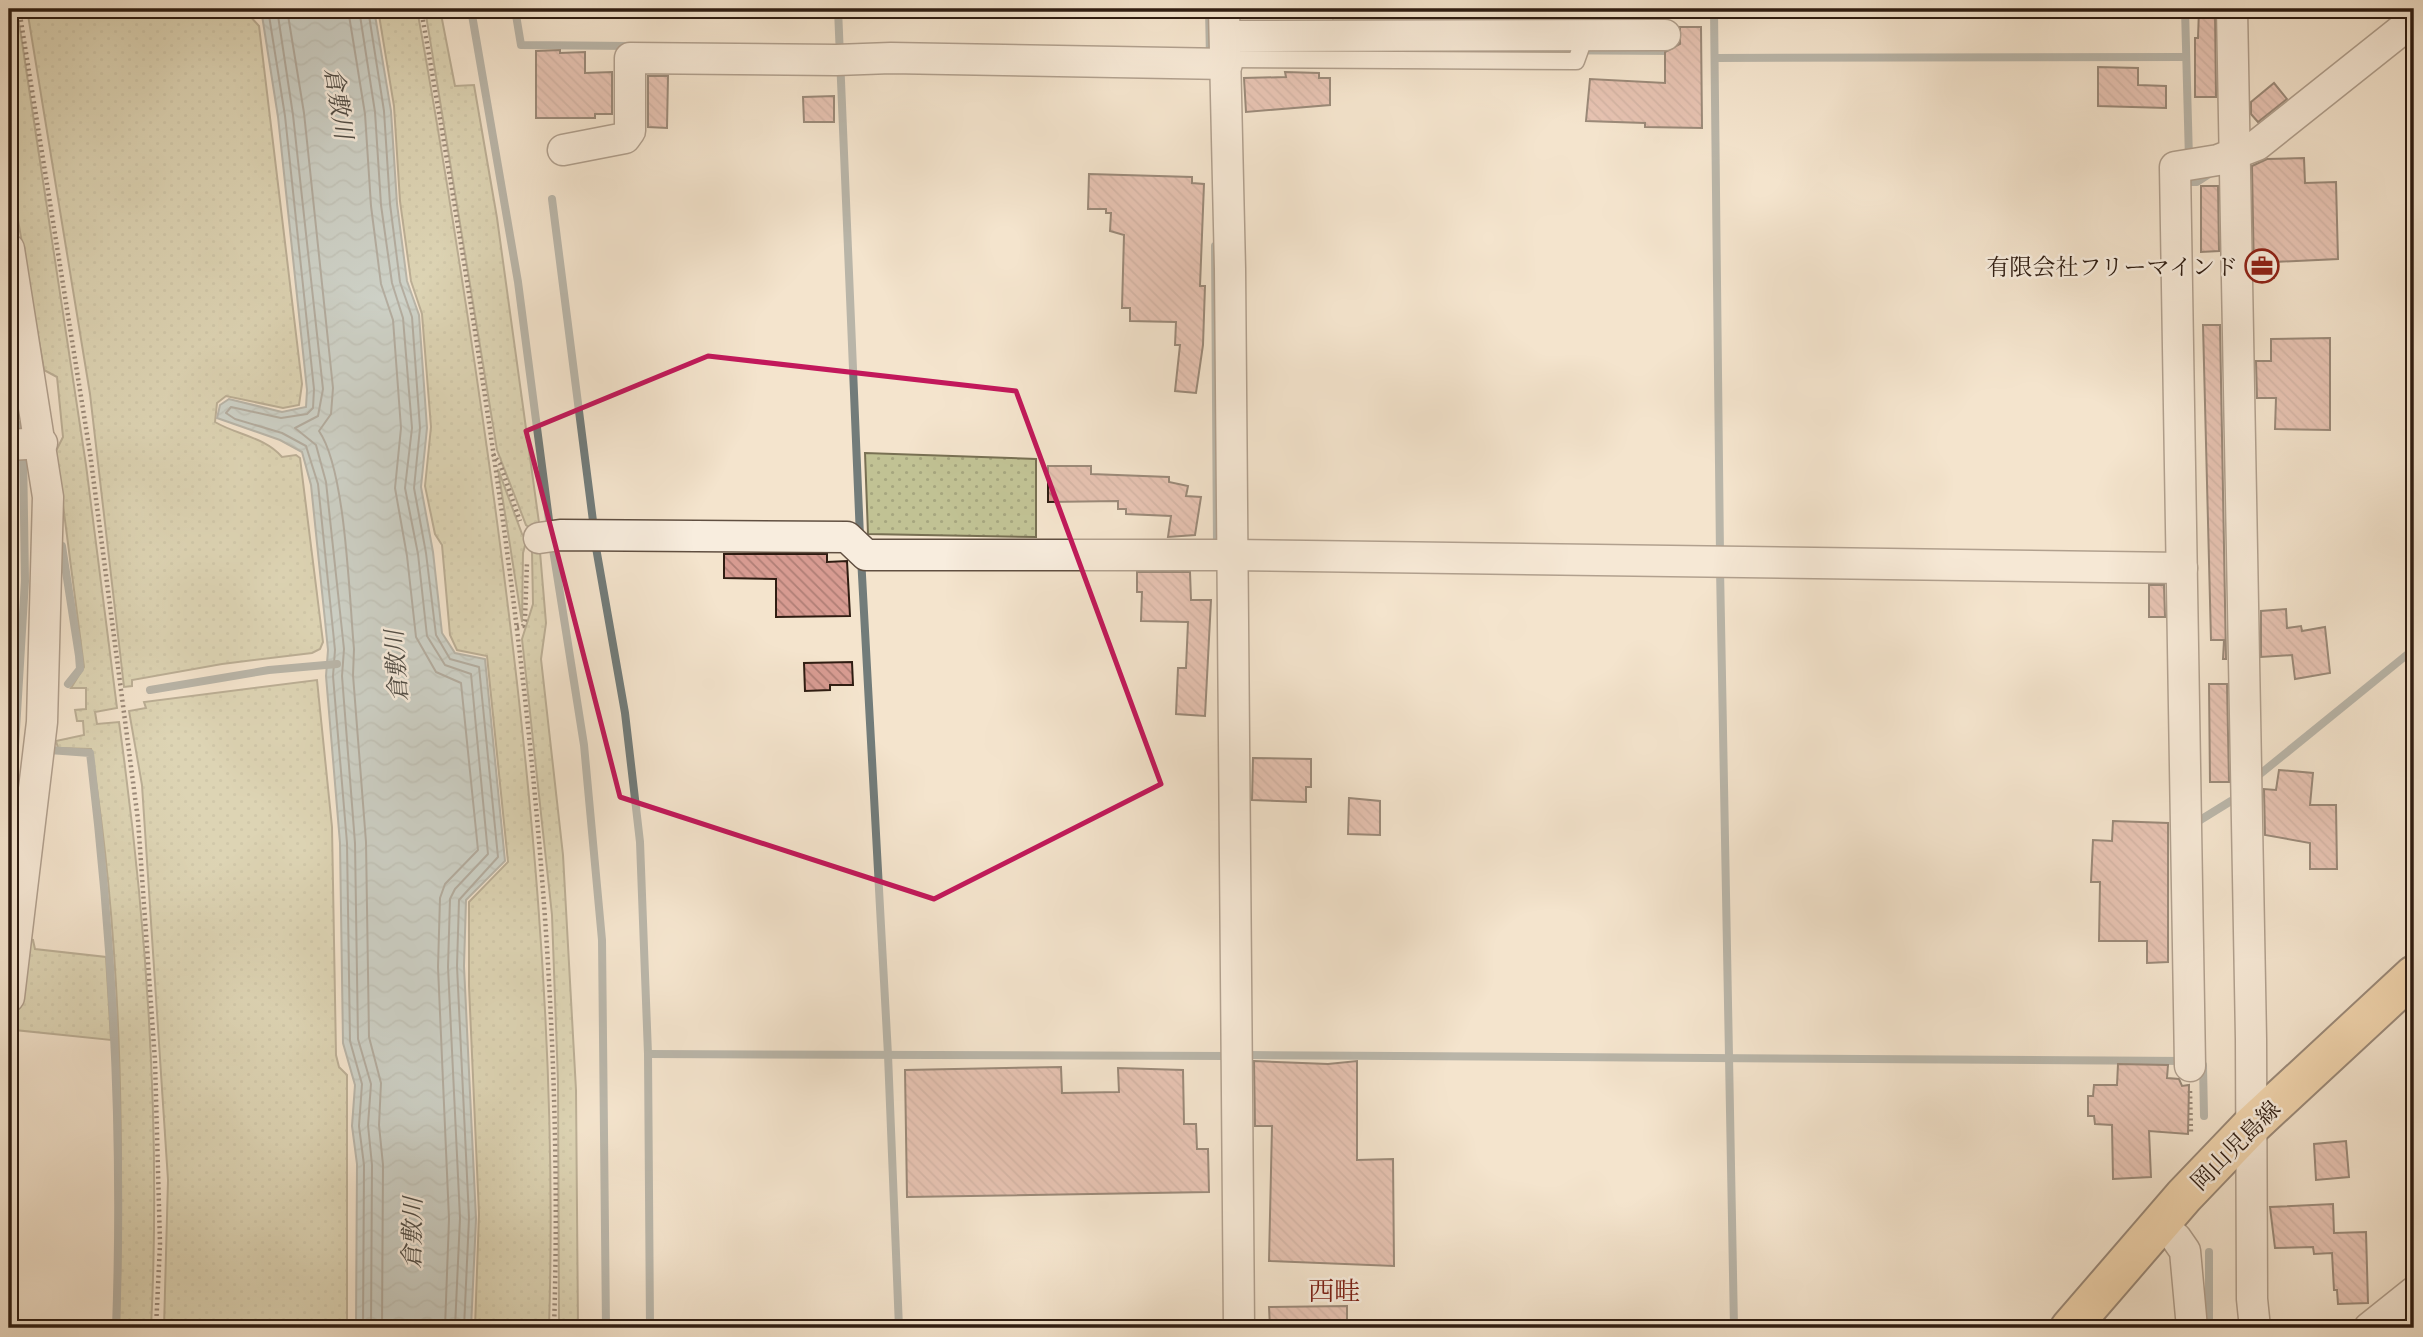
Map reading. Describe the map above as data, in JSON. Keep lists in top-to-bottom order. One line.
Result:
{"streets":{"main road":["岡山児島線"]},"districts":["西畦"],"water":["倉敷川"],"places":{"office":["有限会社フリーマインド"]}}
